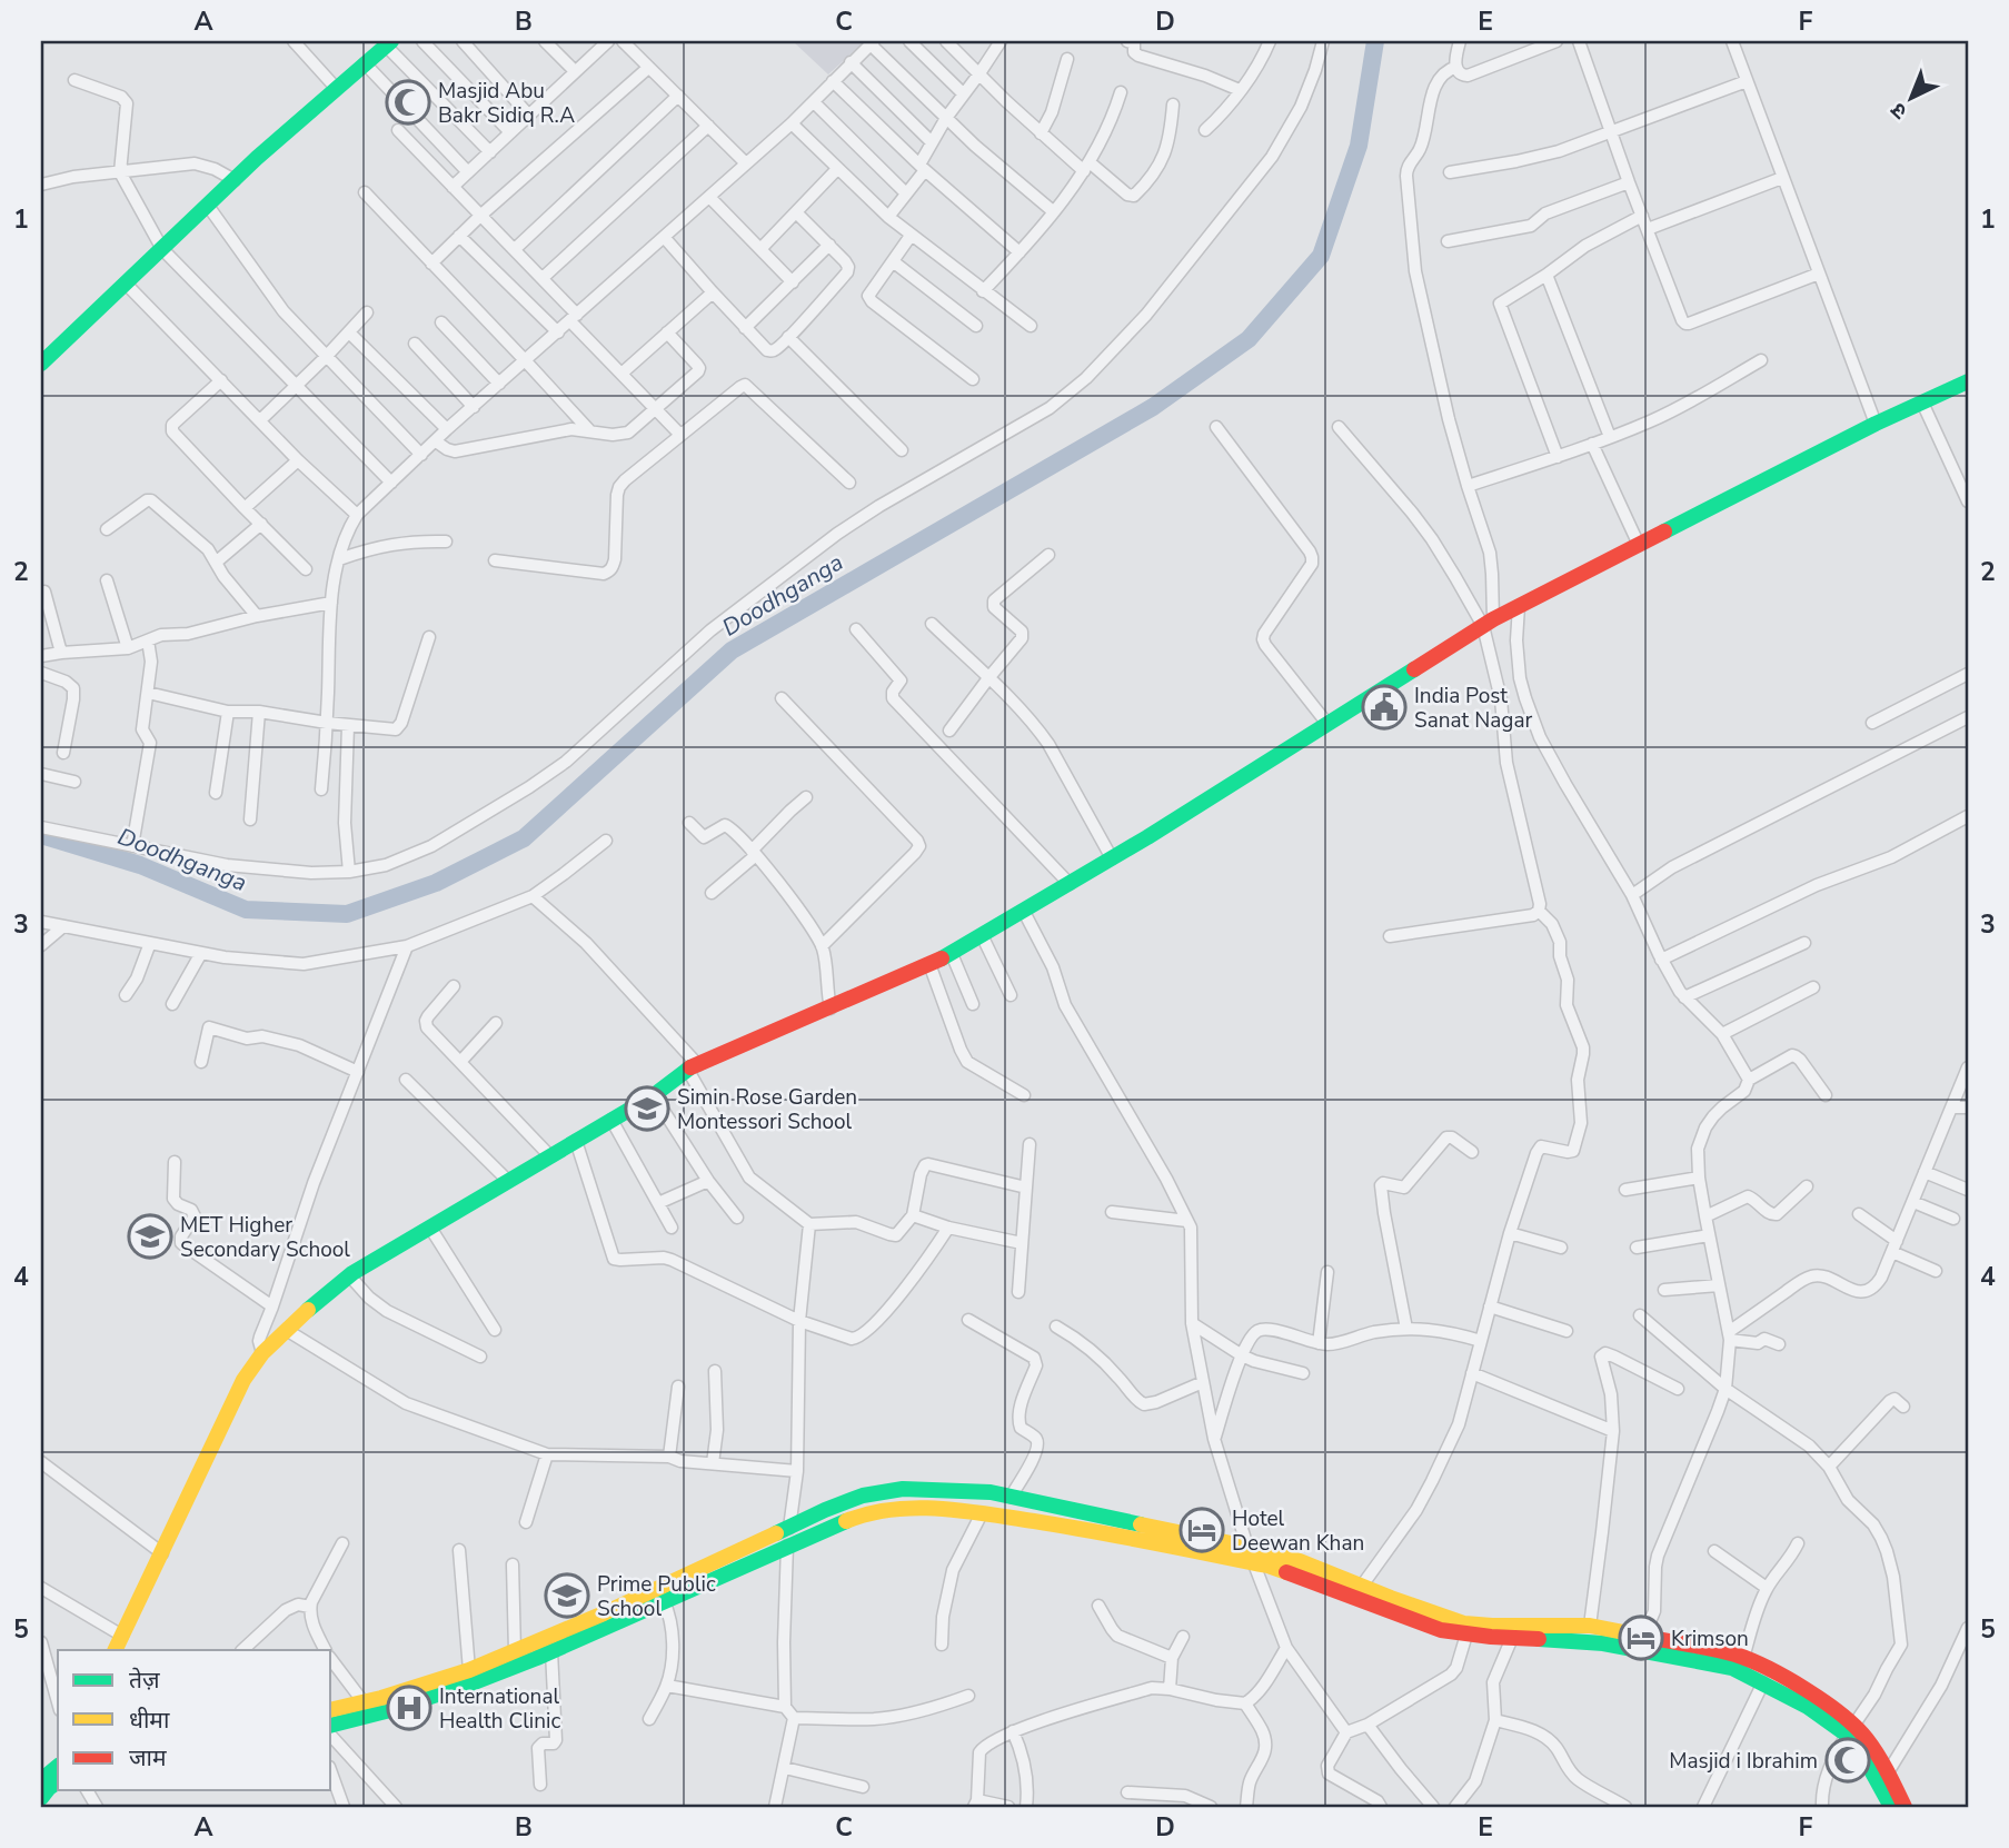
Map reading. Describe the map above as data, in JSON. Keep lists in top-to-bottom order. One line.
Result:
{"water":["Doodhganga"],"places":{"mosque":["Masjid Abu Bakr Sidiq R.A","Masjid i Ibrahim"],"public building":["India Post Sanat Nagar"],"school or university":["Simin Rose Garden Montessori School","MET Higher Secondary School","Prime Public School"],"hotel":["Hotel Deewan Khan","Krimson"],"hospital":["International Health Clinic"]},"legend":["तेज़","धीमा","जाम"],"north":"bottom left","grid":{"columns":["A","B","C","D","E","F"],"rows":["1","2","3","4","5"]}}
